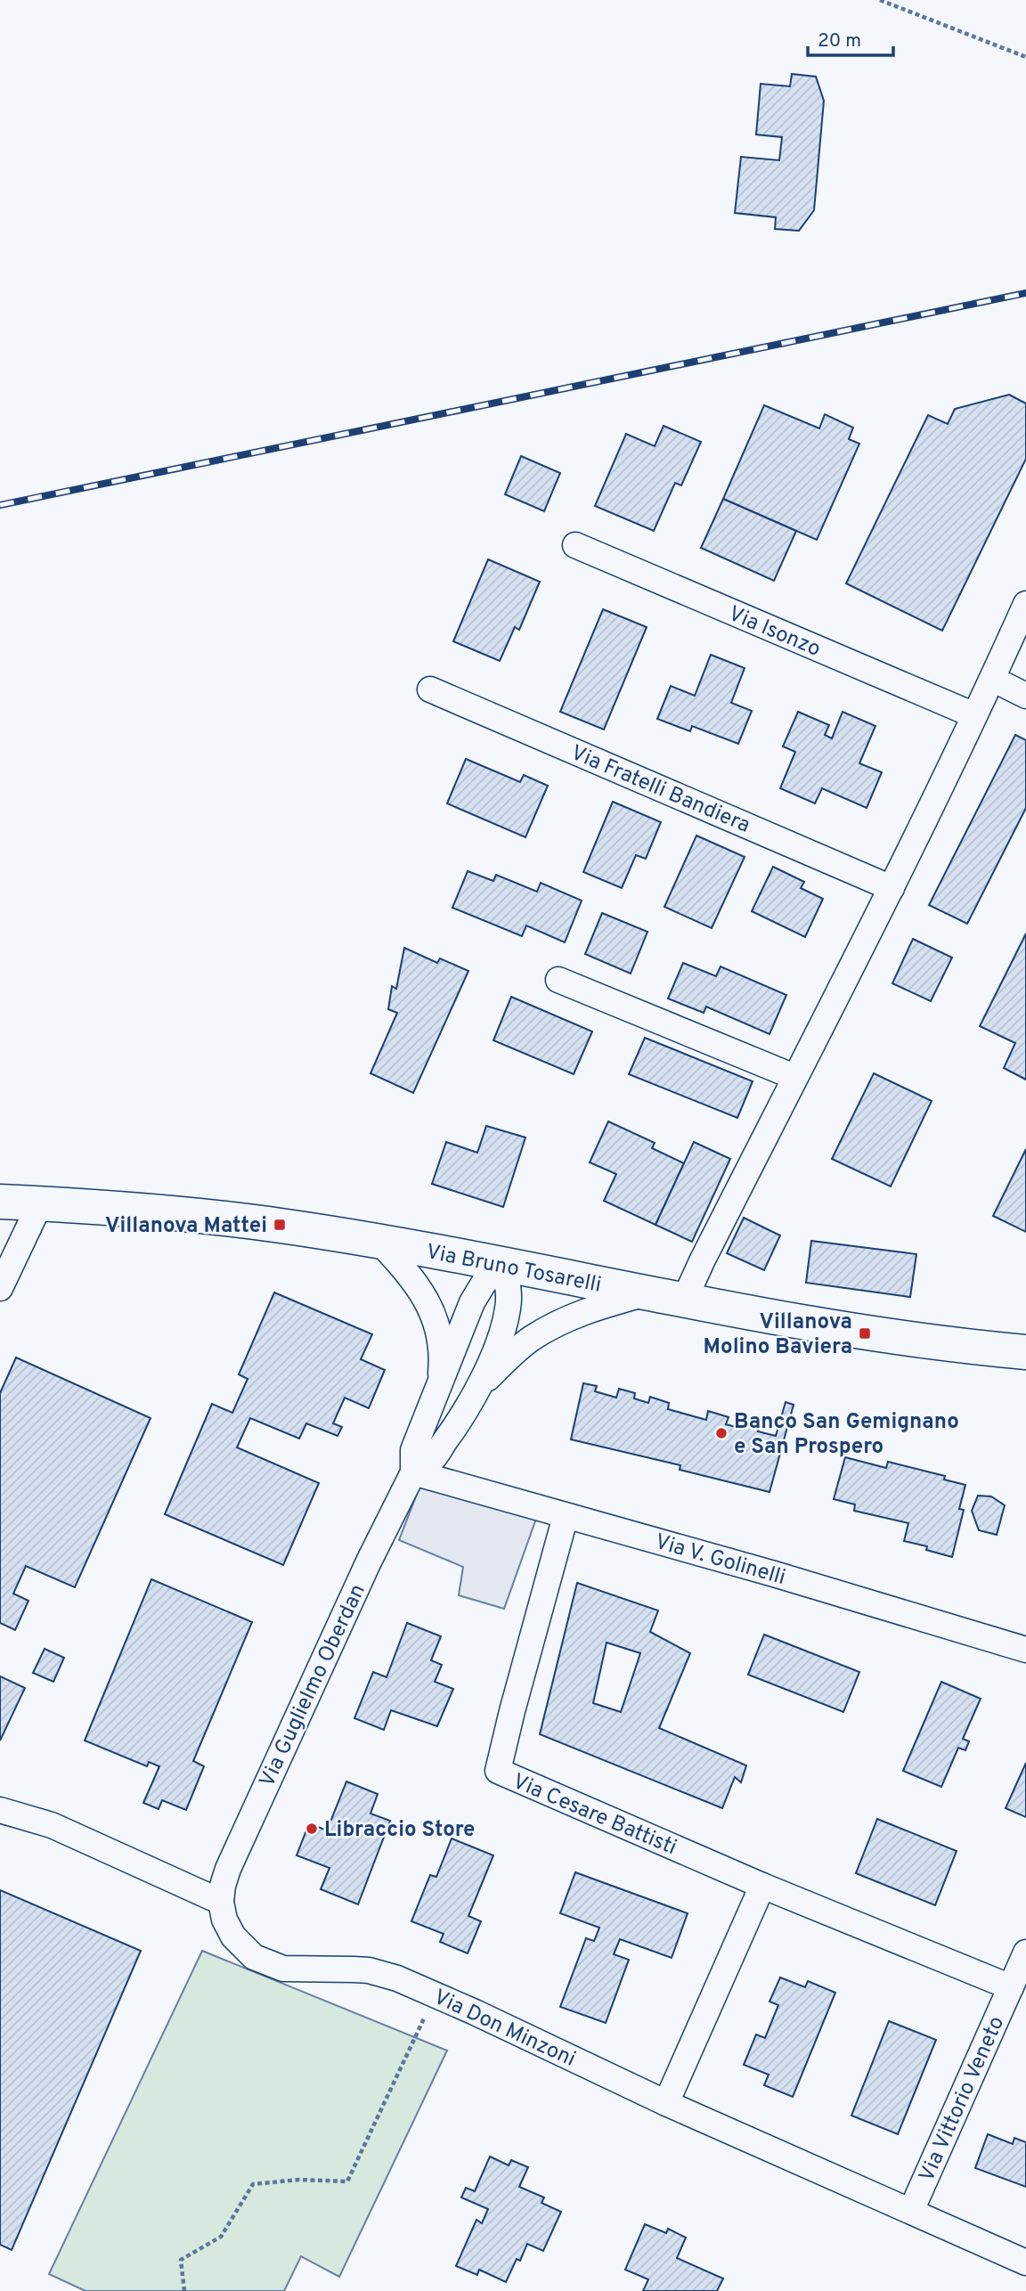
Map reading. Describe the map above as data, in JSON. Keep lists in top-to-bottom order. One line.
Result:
{"streets":{"main road":["Via Bruno Tosarelli"],"street":["Via Isonzo","Via Fratelli Bandiera","Via V. Golinelli","Via Guglielmo Oberdan","Via Cesare Battisti","Via Don Minzoni","Via Vittorio Veneto"]},"crossings":[["Via Bruno Tosarelli","Via Guglielmo Oberdan"],["Via V. Golinelli","Via Guglielmo Oberdan"],["Via V. Golinelli","Via Cesare Battisti"],["Via Guglielmo Oberdan","Via Don Minzoni"],["Via Cesare Battisti","Via Vittorio Veneto"],["Via Don Minzoni","Via Vittorio Veneto"]],"places":{"transit":["Villanova Mattei","Villanova Molino Baviera"],"other":["Banco San Gemignano e San Prospero","Libraccio Store"]},"scale_bar":"20 m"}
